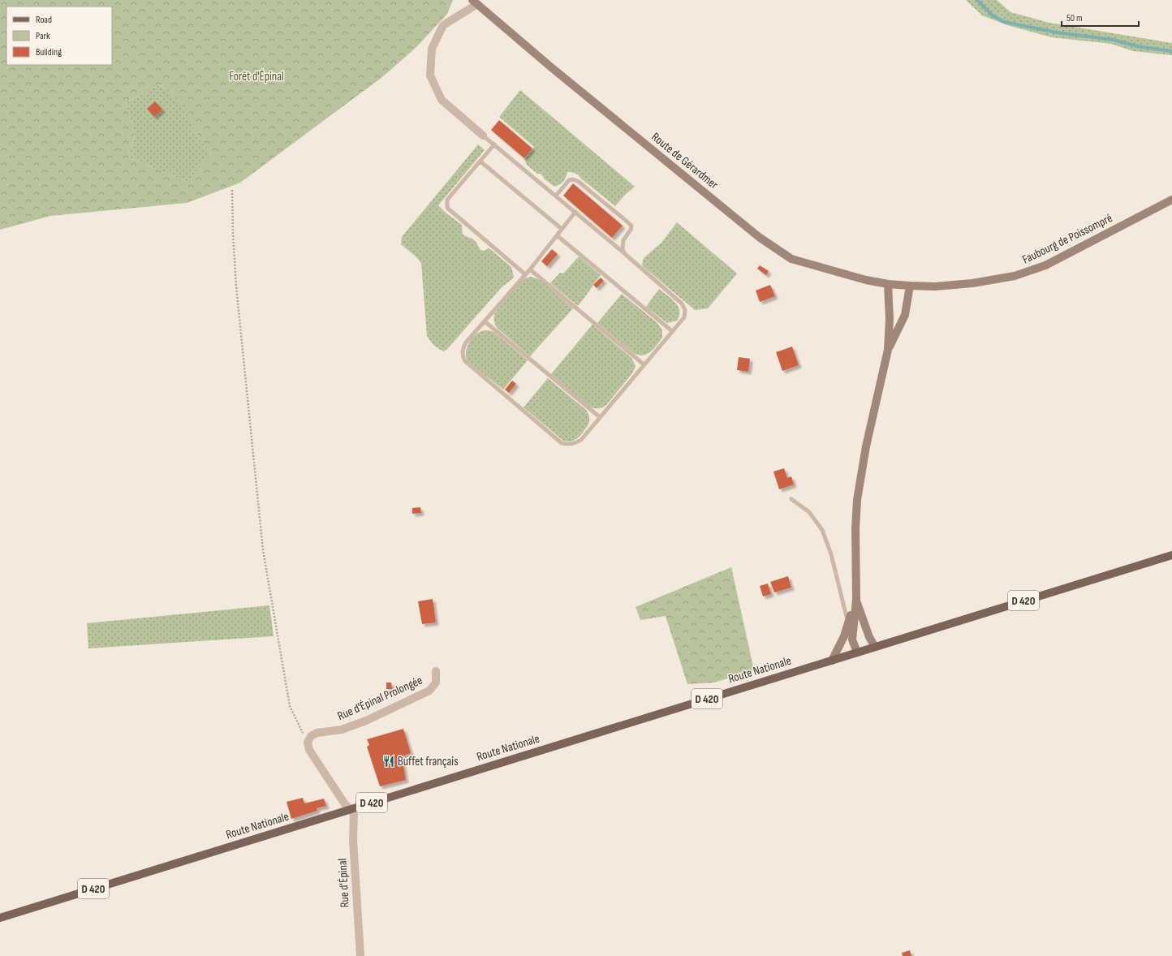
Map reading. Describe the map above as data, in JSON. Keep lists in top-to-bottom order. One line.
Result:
{"streets":{"main road":["Route de Gérardmer","Faubourg de Poissompré","D 420","Route Nationale"],"street":["Rue d'Épinal Prolongée","Rue d’Épinal"]},"crossings":[["Route de Gérardmer","Faubourg de Poissompré"],["D 420","Route Nationale"],["Route Nationale","Rue d’Épinal"]],"parks":["Forêt d'Épinal"],"places":{"restaurant":["Buffet français"]},"legend":["Road","Park","Building"],"scale_bar":"50 m"}
